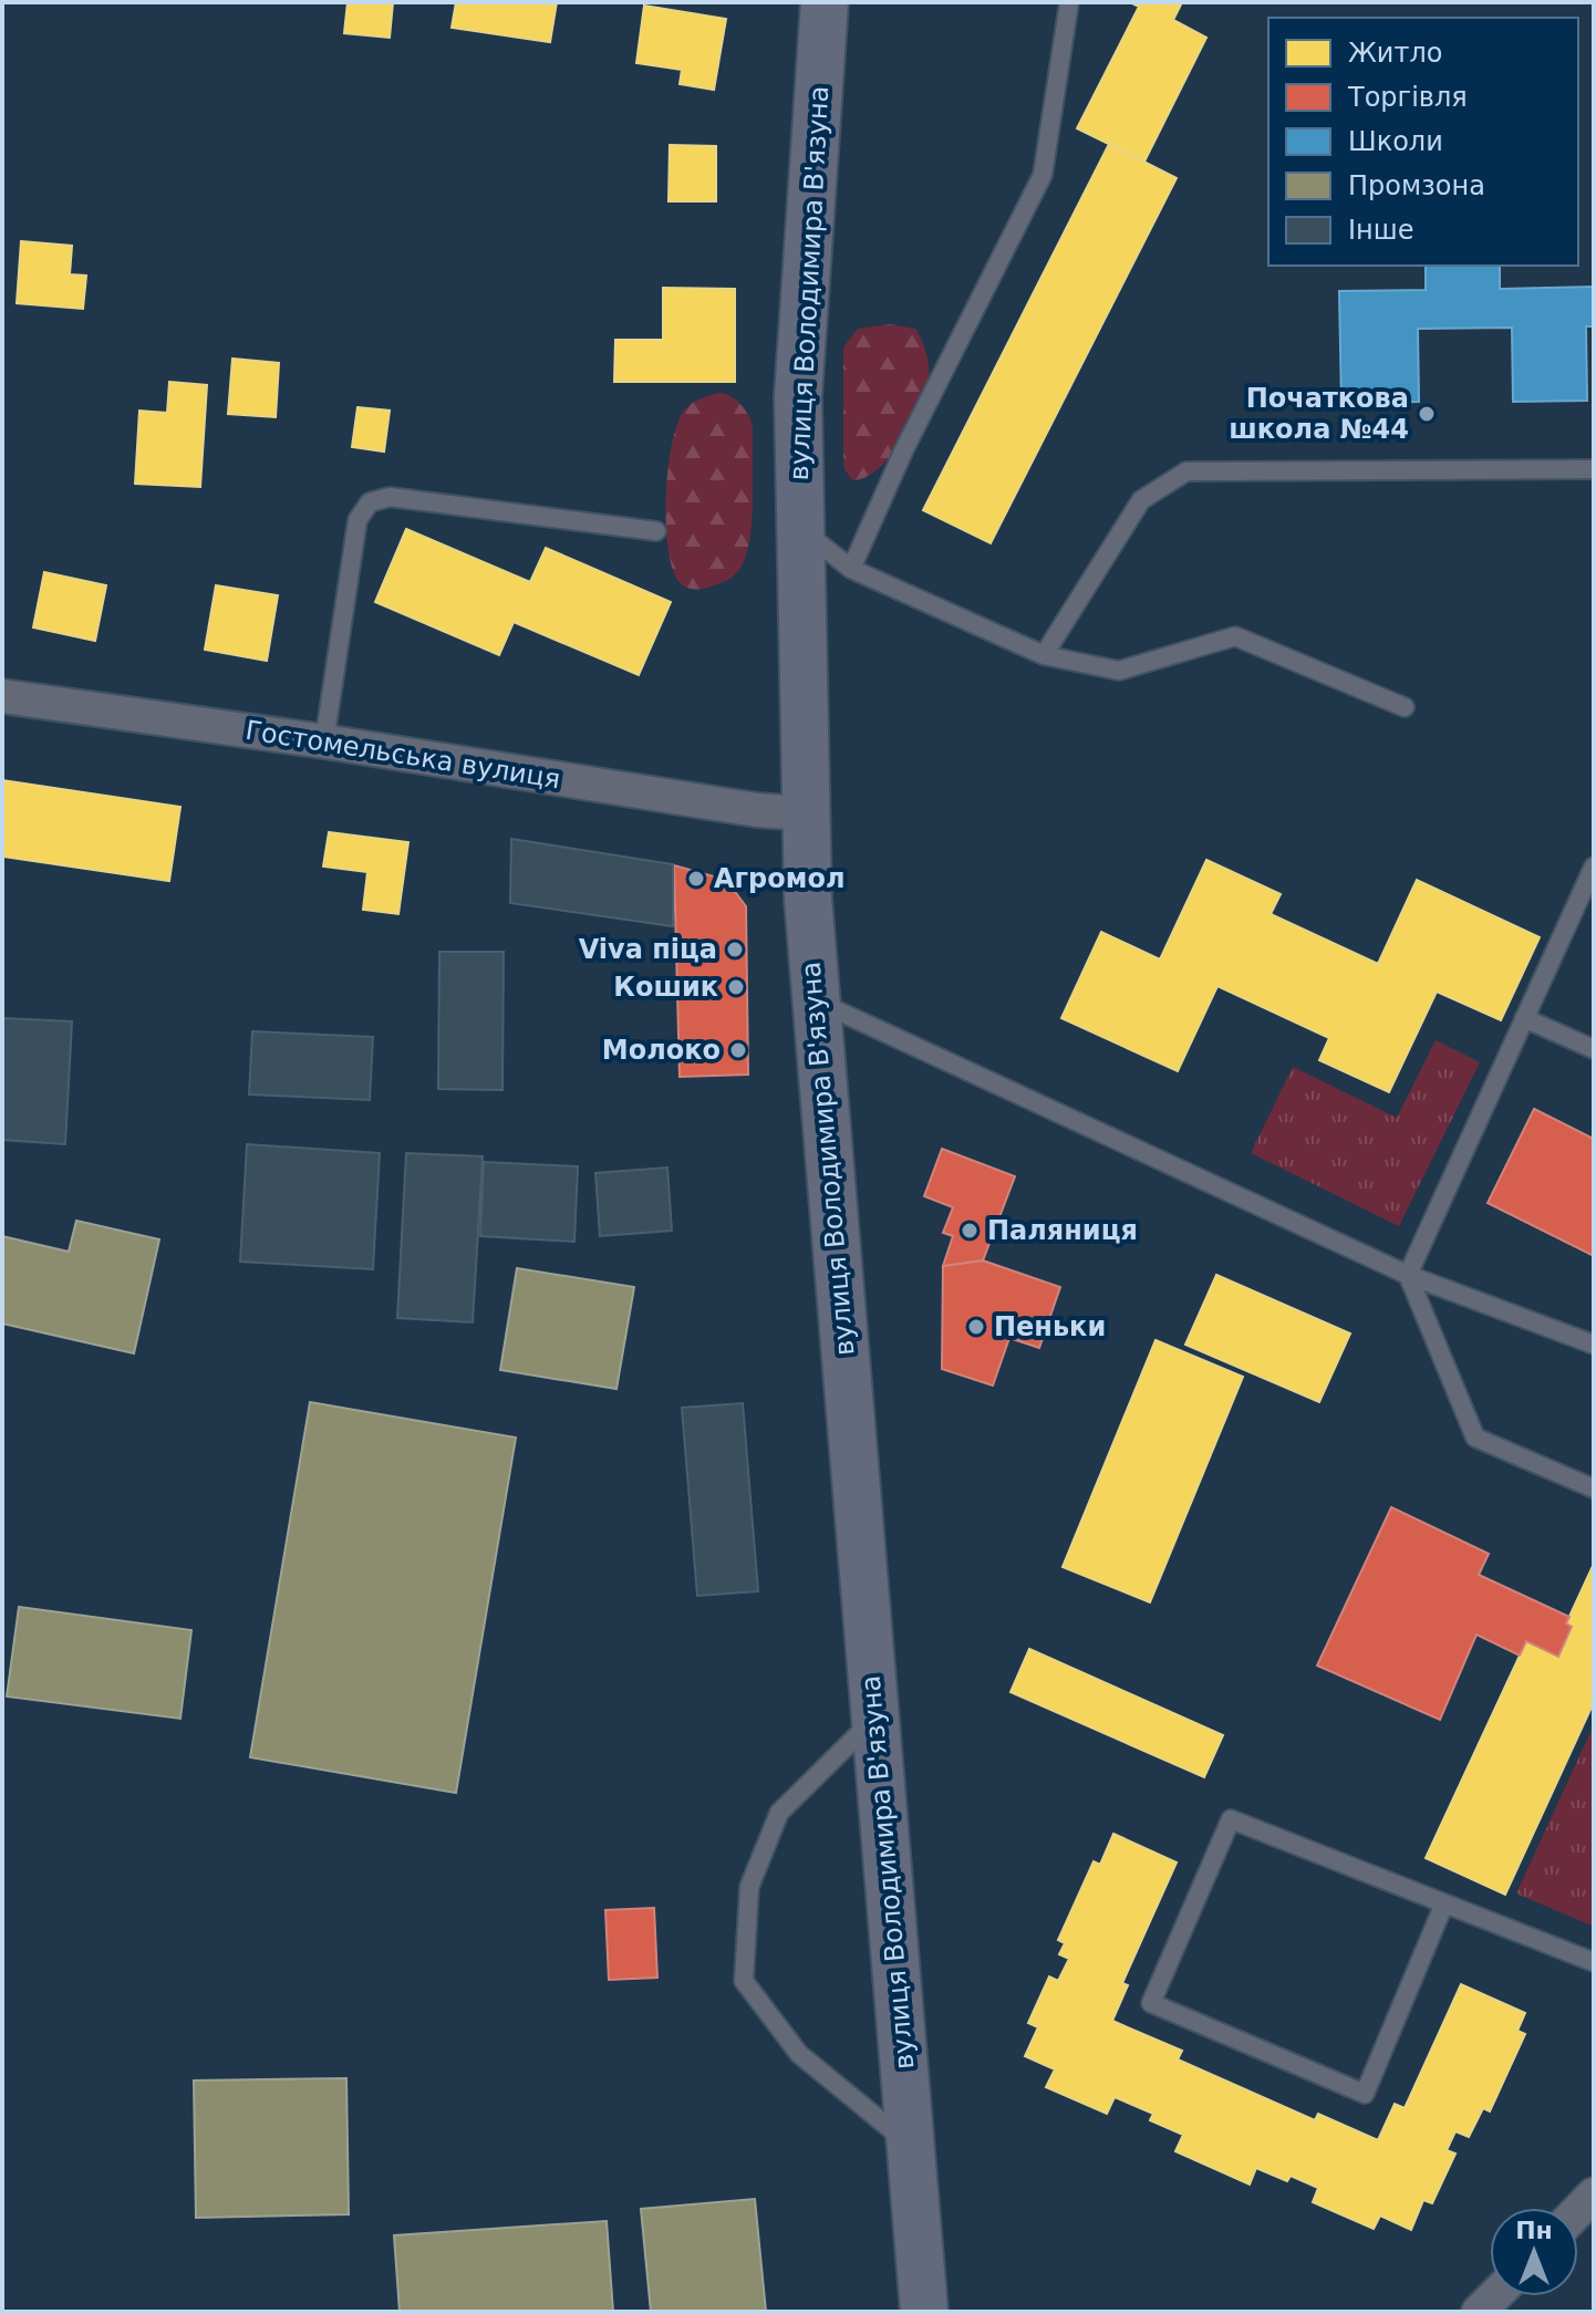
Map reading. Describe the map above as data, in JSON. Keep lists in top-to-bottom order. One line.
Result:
{"streets":{"main road":["вулиця Володимира В'язуна"],"street":["Гостомельська вулиця"]},"crossings":[["вулиця Володимира В'язуна","Гостомельська вулиця"]],"places":["Початкова школа №44","Агромол","Viva піца","Кошик","Молоко","Паляниця","Пеньки"],"legend":["Житло","Торгівля","Школи","Промзона","Інше"],"north":"top"}
